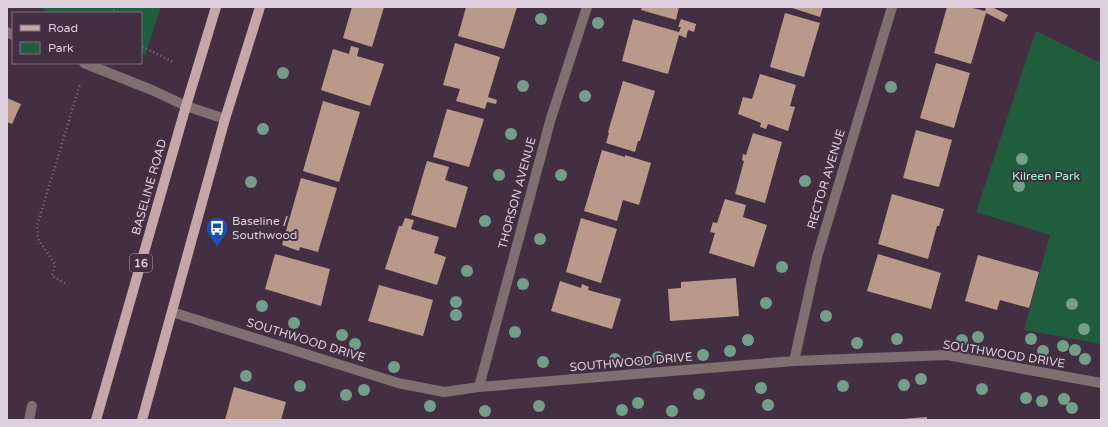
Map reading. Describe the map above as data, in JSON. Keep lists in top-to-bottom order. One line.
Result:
{"streets":{"main road":["BASELINE ROAD","16"],"street":["RECTOR AVENUE","THORSON AVENUE","SOUTHWOOD DRIVE"]},"crossings":[["RECTOR AVENUE","SOUTHWOOD DRIVE"],["THORSON AVENUE","SOUTHWOOD DRIVE"]],"parks":["Kilreen Park"],"places":{"bus stop":["Baseline / Southwood"]},"legend":["Road","Park"]}
